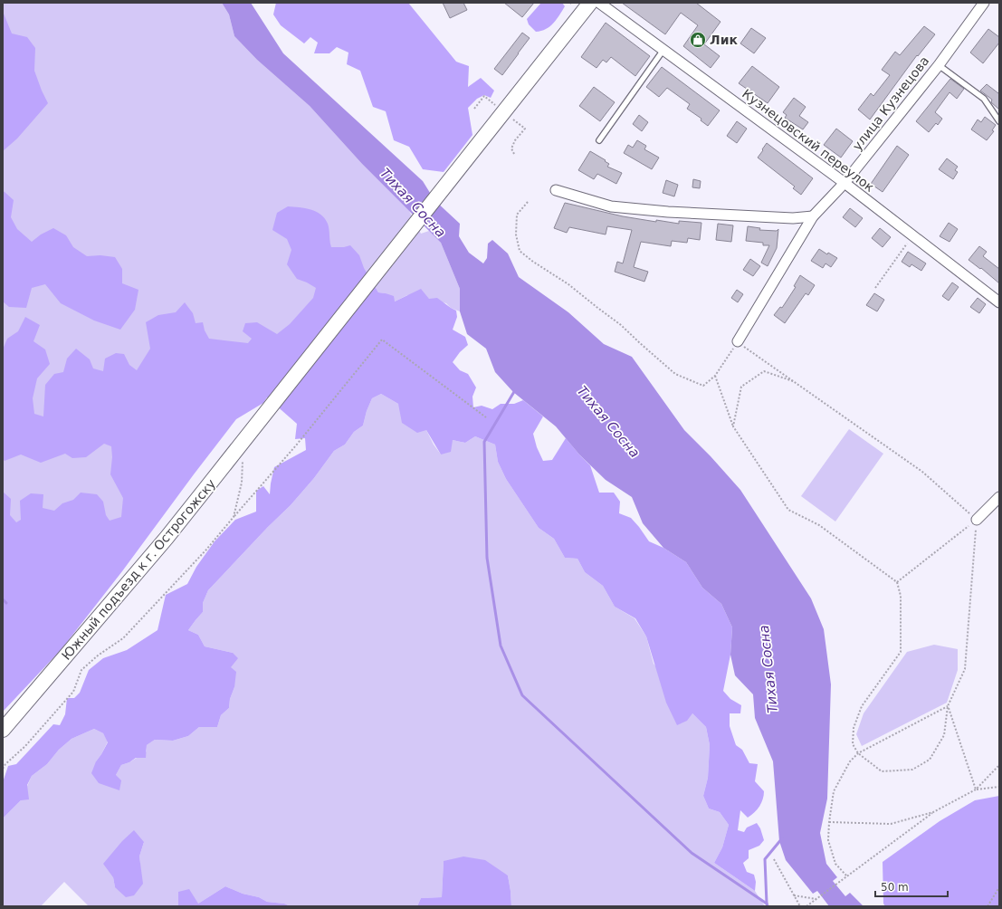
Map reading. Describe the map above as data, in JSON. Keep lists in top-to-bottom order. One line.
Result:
{"streets":{"main road":["Южный подъезд к г. Острогожску"],"street":["улица Кузнецова","Кузнецовский переулок"]},"crossings":[["улица Кузнецова","Кузнецовский переулок"]],"water":["Тихая Сосна"],"places":{"shop":["Лик"]},"scale_bar":"50 m"}
